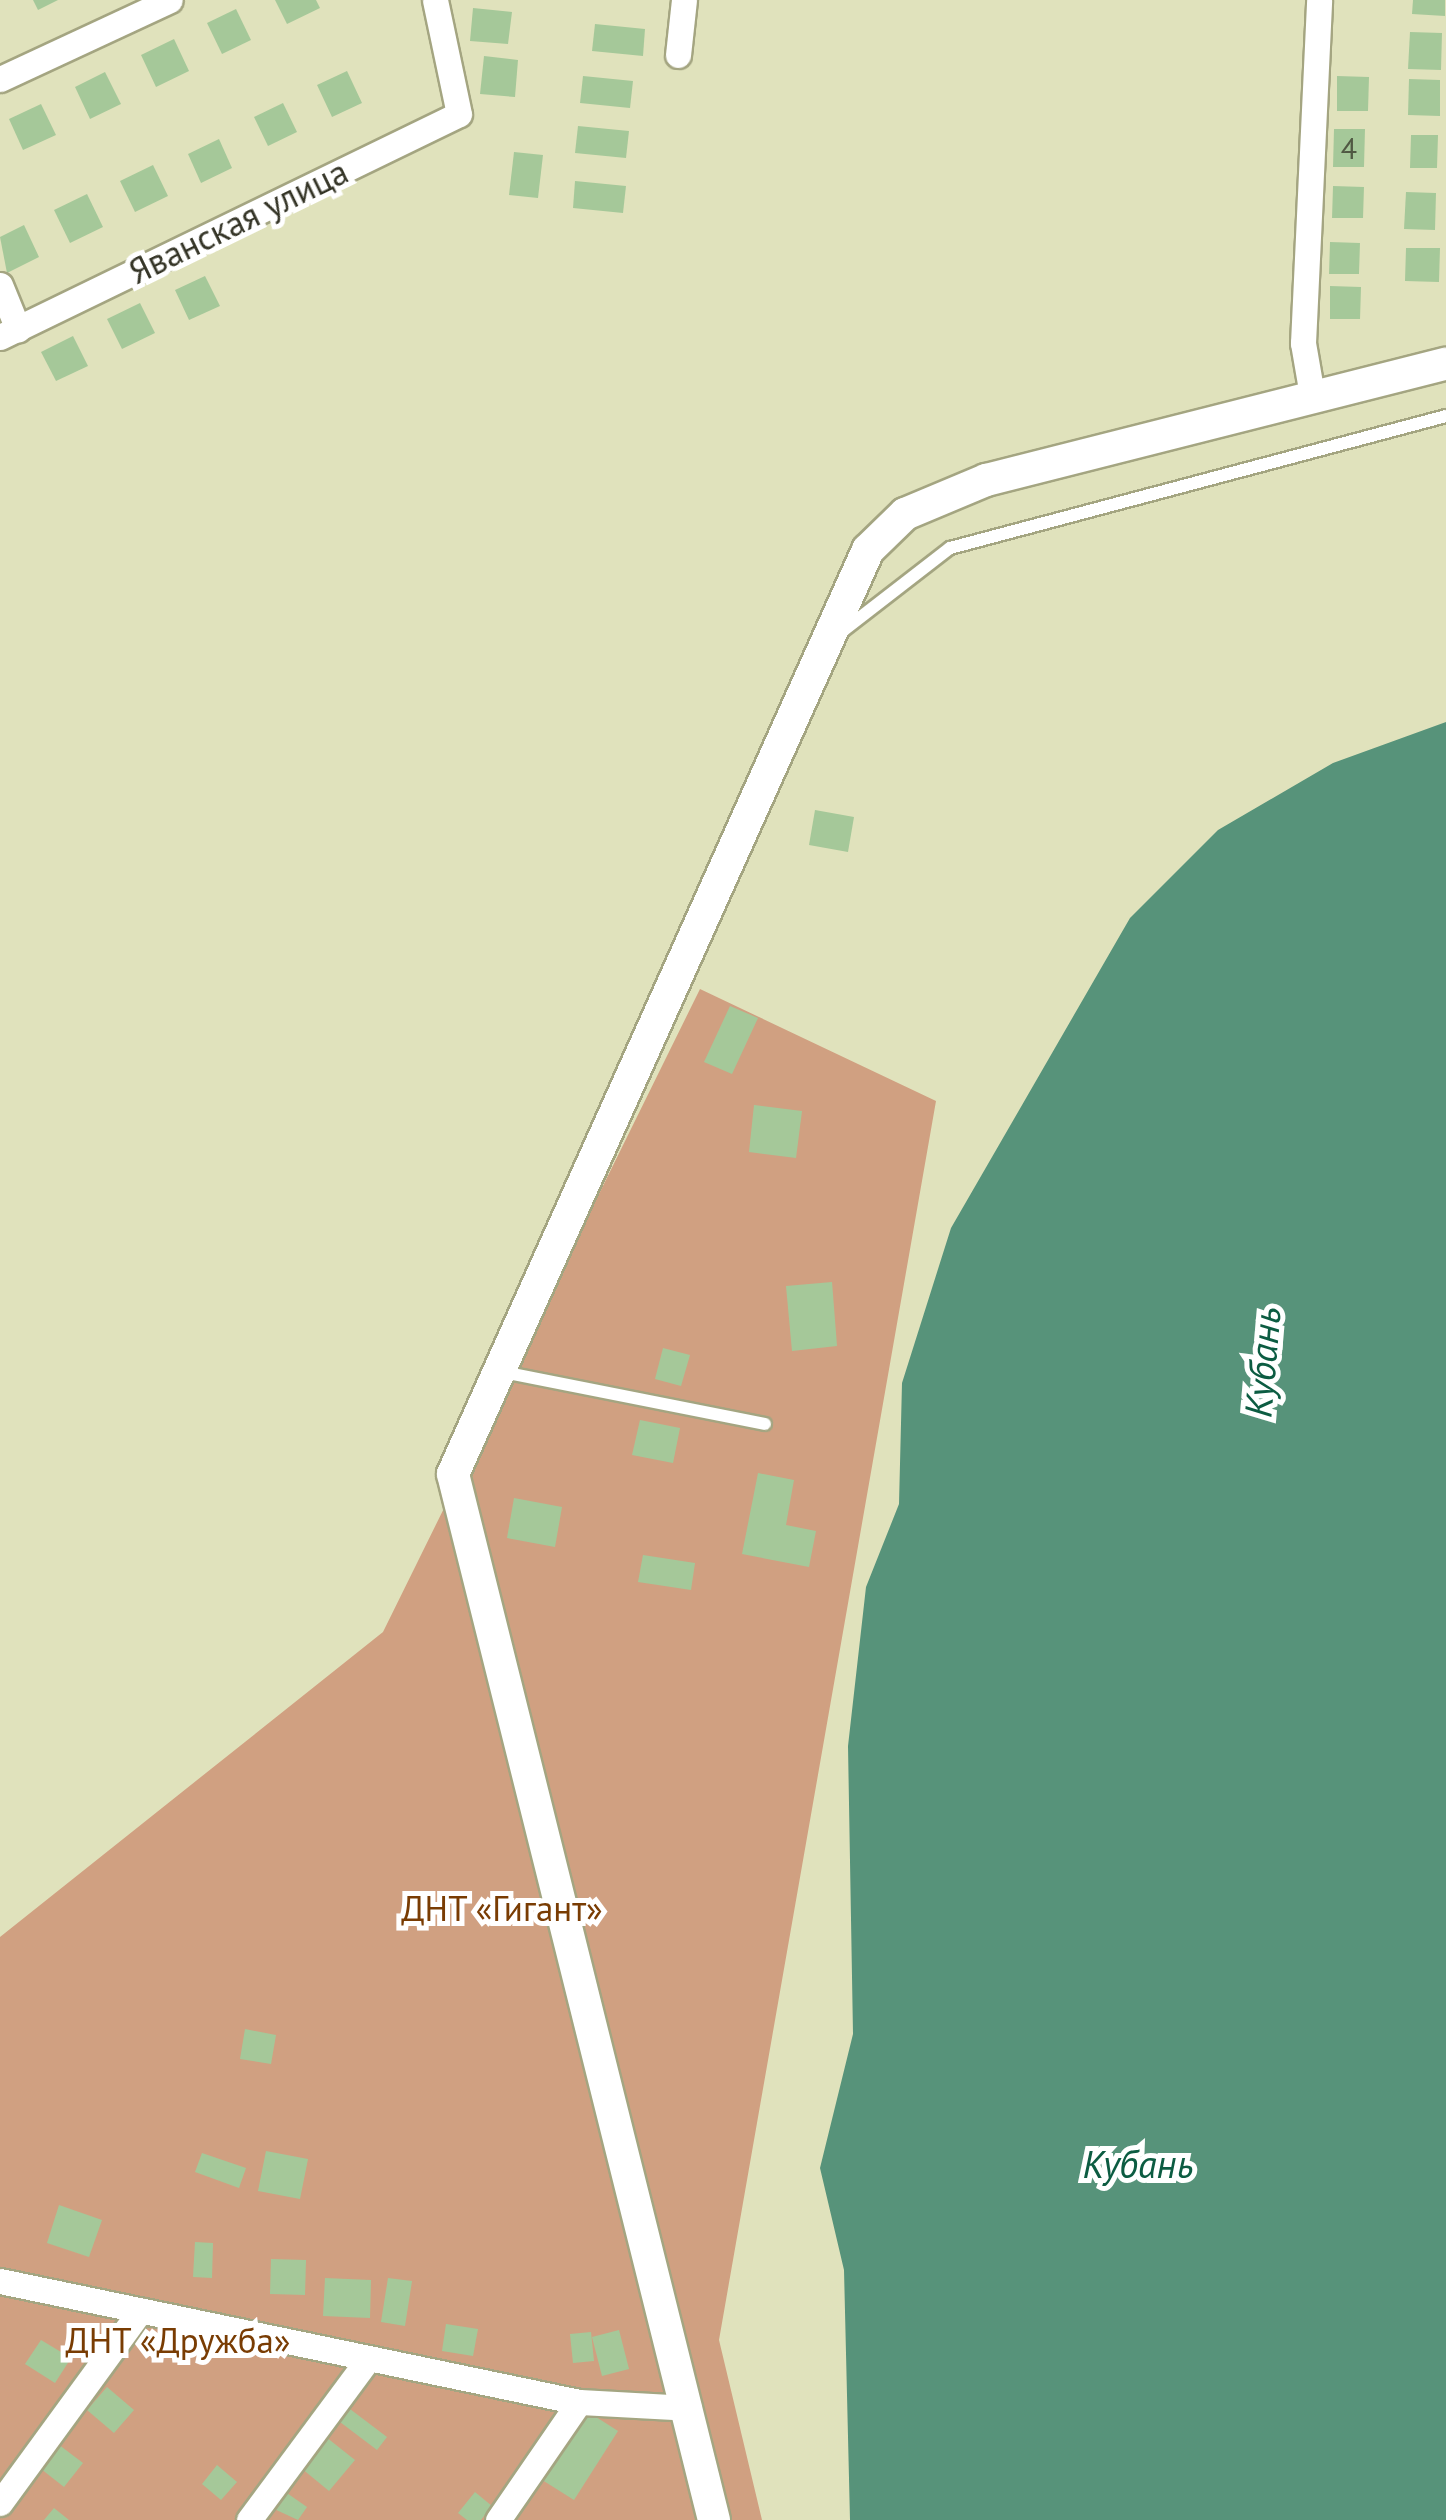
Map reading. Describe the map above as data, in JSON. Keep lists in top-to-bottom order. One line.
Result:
{"streets":{"street":["Яванская улица"]},"water":["Кубань"],"parks":["ДНТ «Гигант»","ДНТ «Дружба»"],"house_numbers":["4"]}
